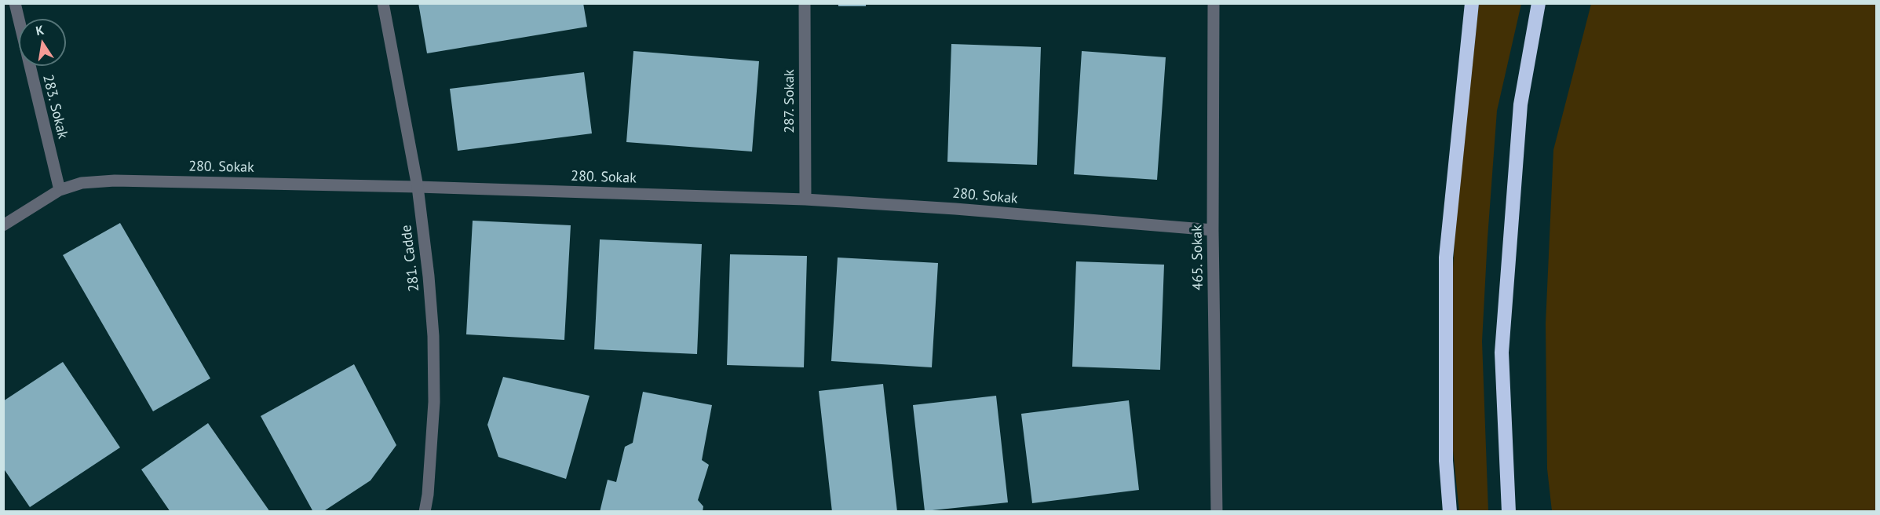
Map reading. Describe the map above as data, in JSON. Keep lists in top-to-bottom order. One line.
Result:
{"streets":{"street":["287. Sokak","283. Sokak","280. Sokak","465. Sokak","281. Cadde"]},"crossings":[["287. Sokak","280. Sokak"],["283. Sokak","280. Sokak"],["280. Sokak","465. Sokak"],["280. Sokak","281. Cadde"]],"north":"top"}
